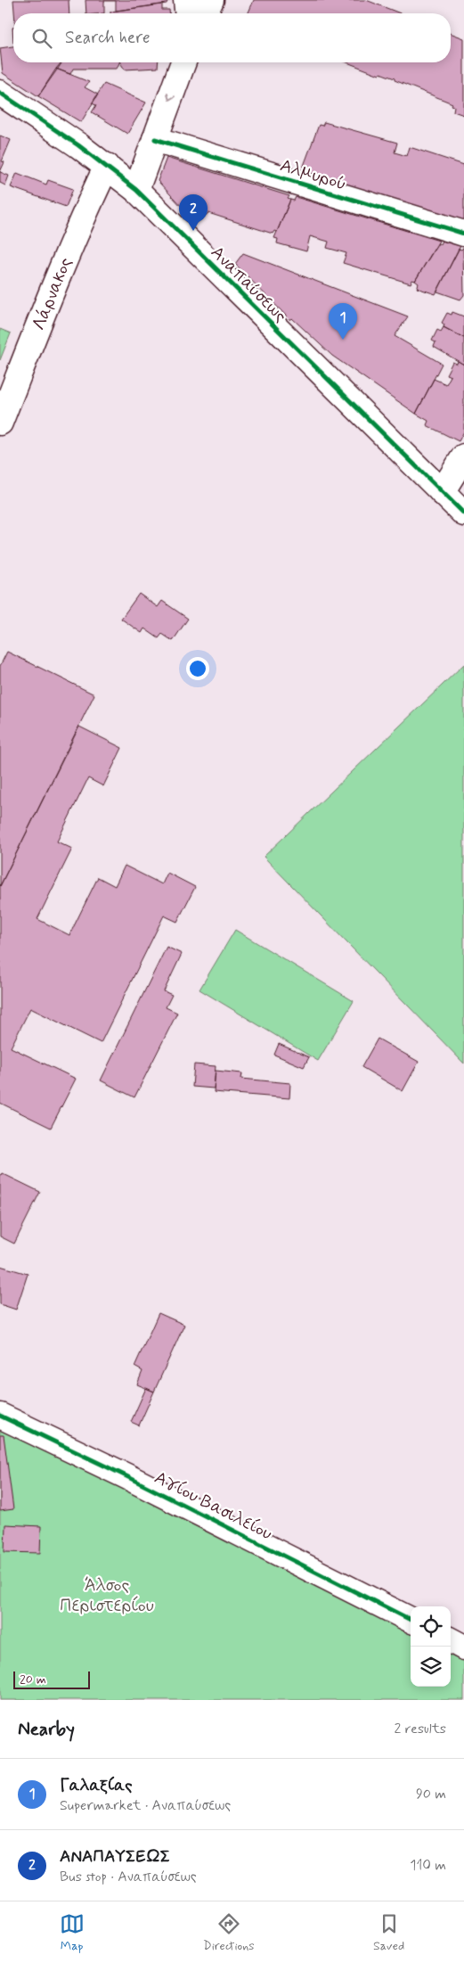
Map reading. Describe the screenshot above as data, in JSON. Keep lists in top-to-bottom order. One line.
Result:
{"streets":{"street":["Αλμυρού","Αναπαύσεως","Λάρνακος","Αγίου Βασιλείου"]},"crossings":[["Αναπαύσεως","Λάρνακος"]],"parks":["Άλσος Περιστερίου"],"scale_bar":"20 m","page":{"search":"Search here","pins":["2","1"],"scale":"20 m","heading":["Nearby","2 results"],"list":[{"mark":"1","name":"Γαλαξίας","note":"Supermarket · Αναπαύσεως","value":"90 m"},{"mark":"2","name":"ΑΝΑΠΑΥΣΕΩΣ","note":"Bus stop · Αναπαύσεως","value":"110 m"}],"nav":["Map","Directions","Saved"]}}
